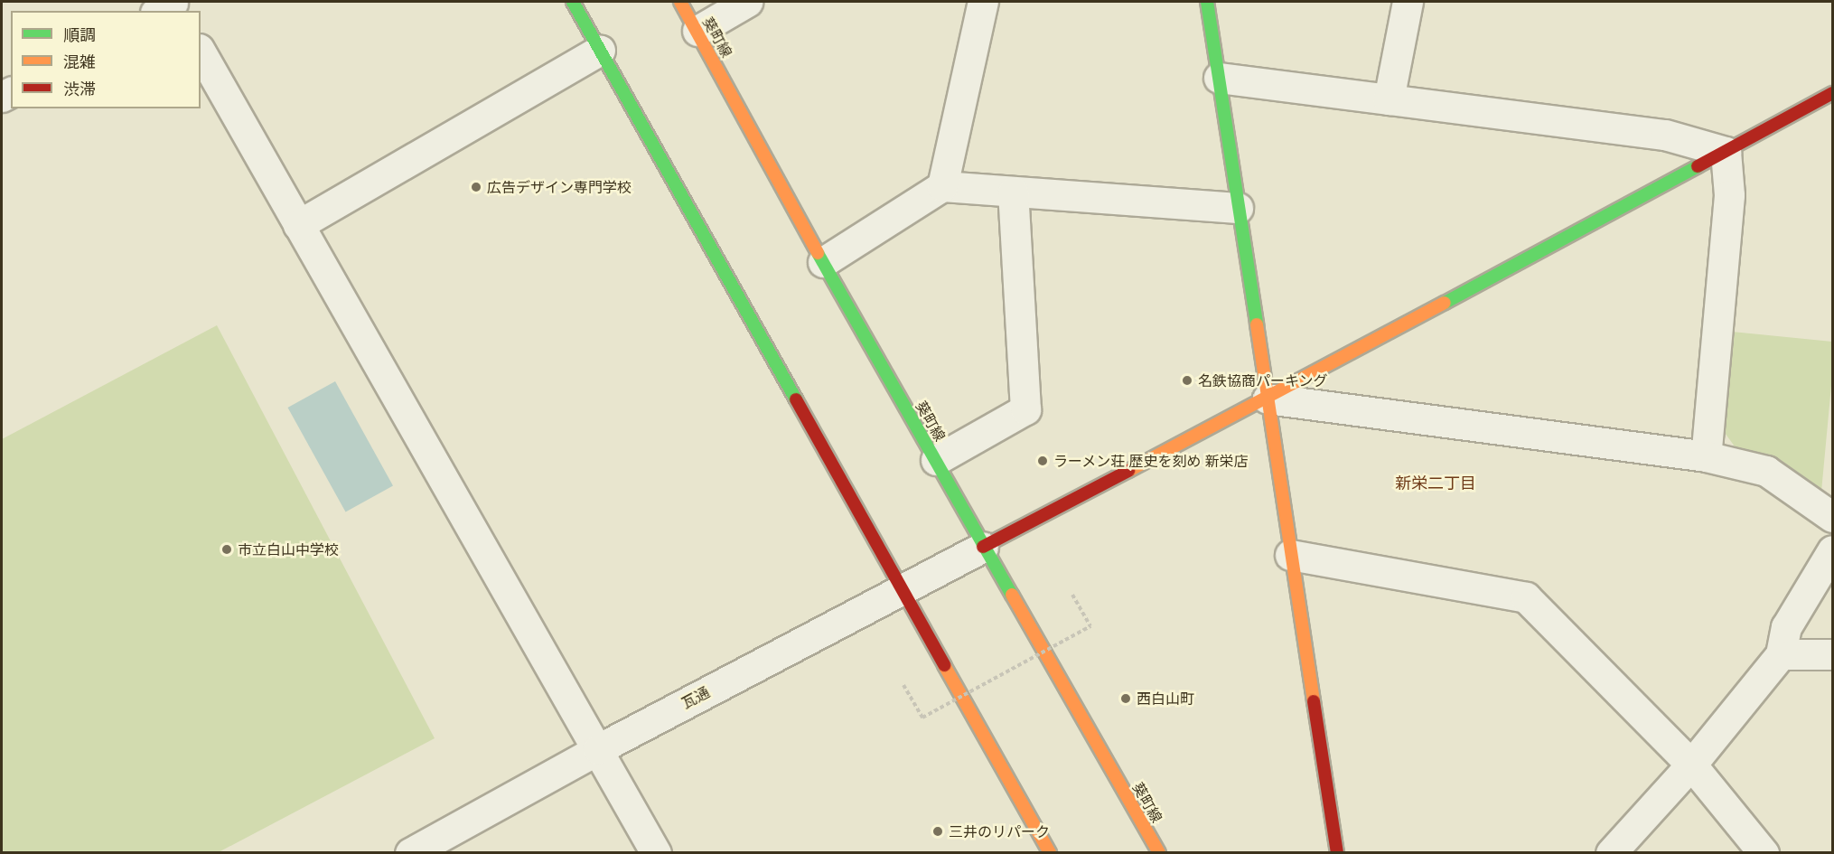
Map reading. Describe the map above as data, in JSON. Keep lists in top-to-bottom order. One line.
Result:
{"streets":{"street":["葵町線","瓦通"]},"crossings":[["葵町線","瓦通"]],"districts":["新栄二丁目"],"places":["広告デザイン専門学校","名鉄協商パーキング","ラーメン荘 歴史を刻め 新栄店","市立白山中学校","西白山町","三井のリパーク"],"legend":["順調","混雑","渋滞"]}
